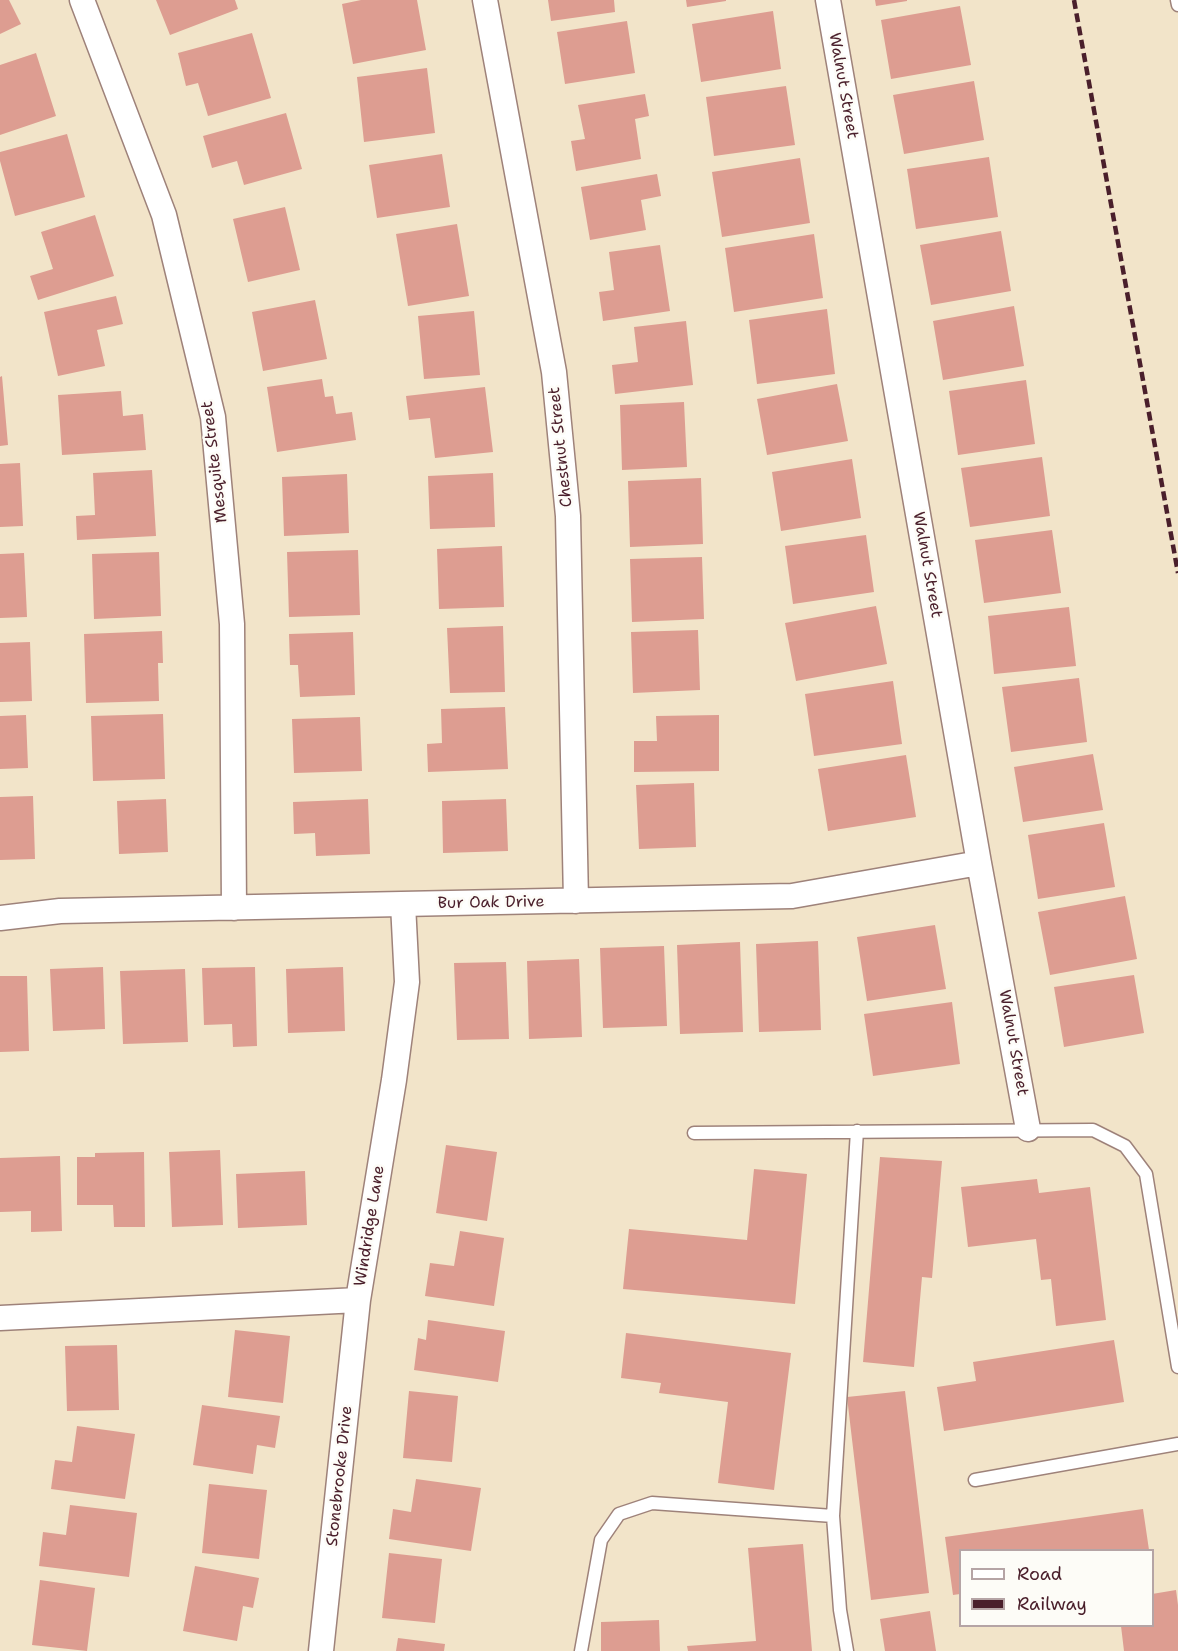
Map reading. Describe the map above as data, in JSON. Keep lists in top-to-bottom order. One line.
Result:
{"streets":{"street":["Walnut Street","Chestnut Street","Mesquite Street","Bur Oak Drive","Windridge Lane","Stonebrooke Drive"]},"crossings":[["Walnut Street","Bur Oak Drive"],["Chestnut Street","Bur Oak Drive"],["Mesquite Street","Bur Oak Drive"],["Bur Oak Drive","Windridge Lane"],["Windridge Lane","Stonebrooke Drive"]],"legend":["Road","Railway"]}
